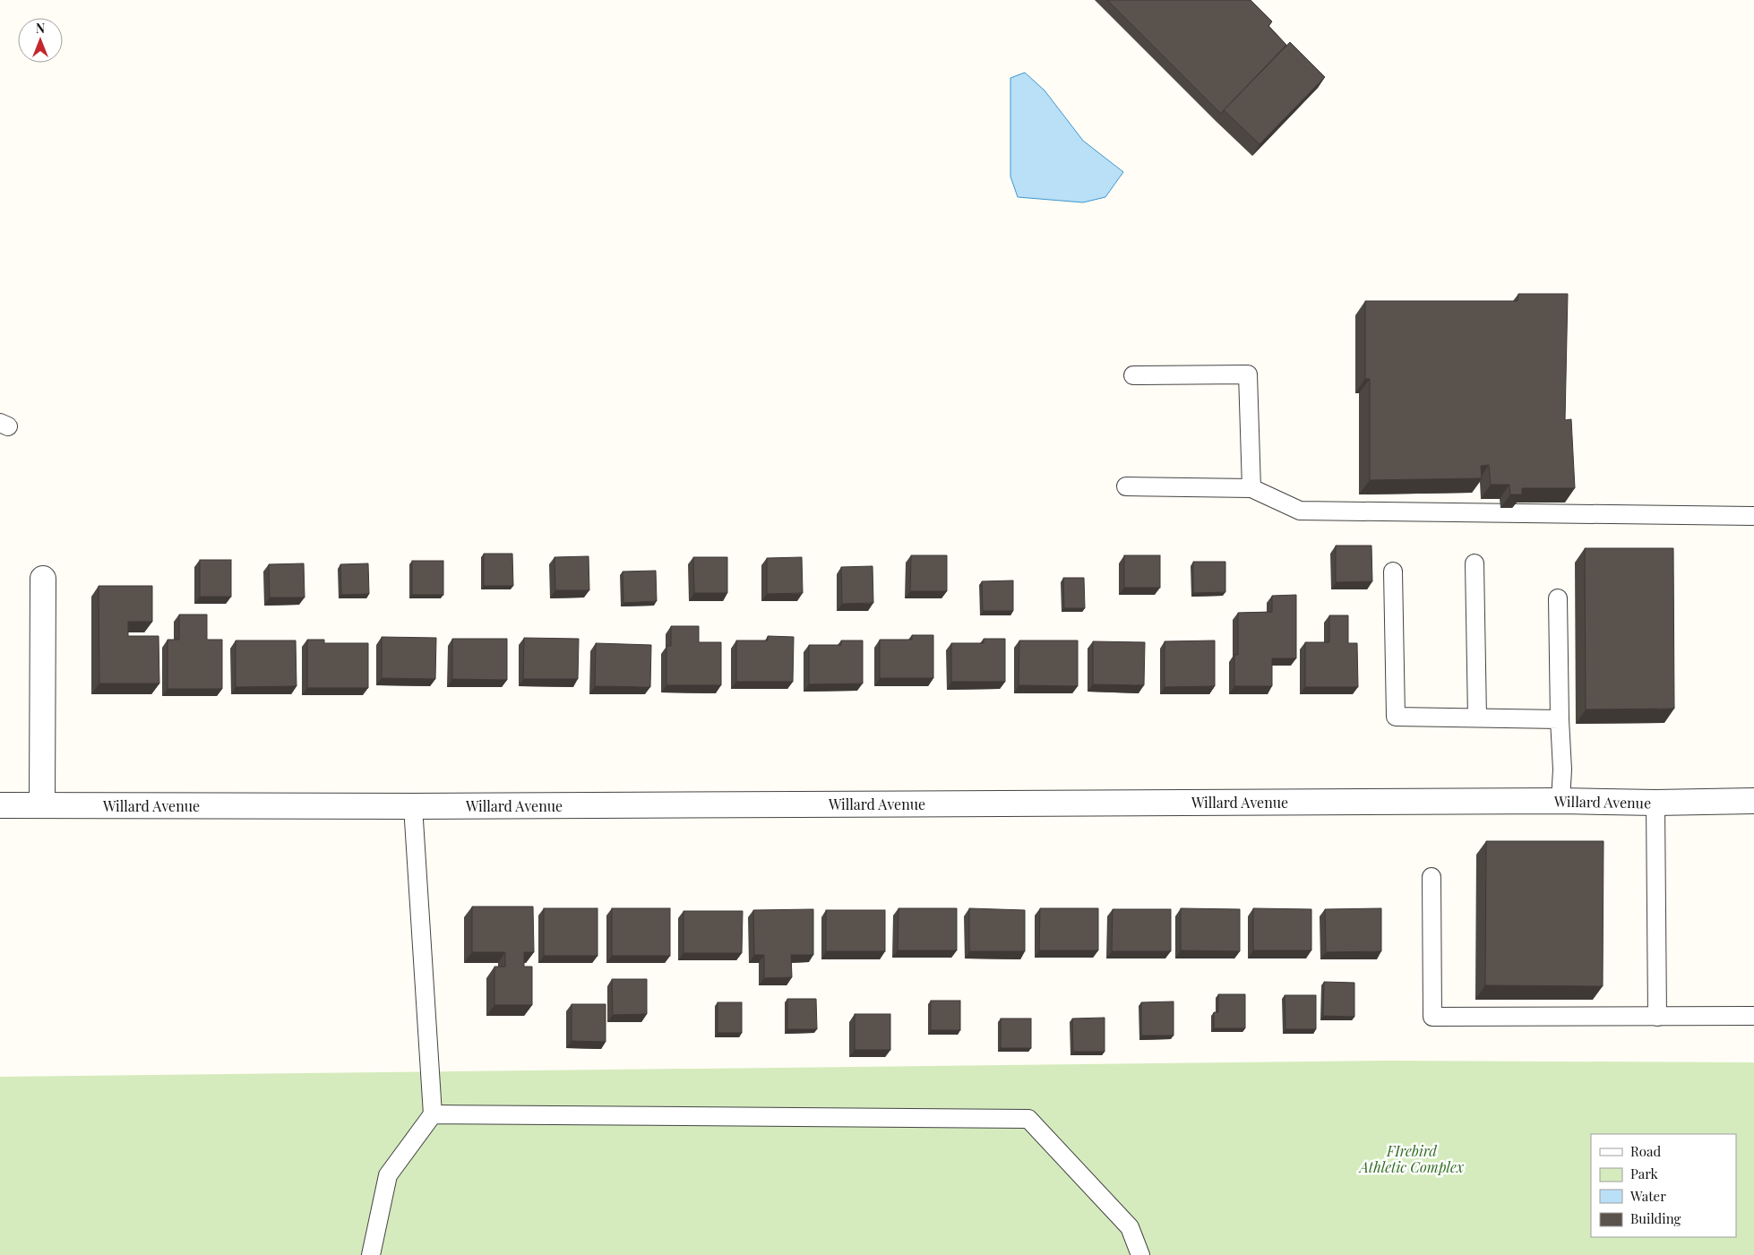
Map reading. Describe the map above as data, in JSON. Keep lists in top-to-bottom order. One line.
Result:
{"streets":{"street":["Willard Avenue"]},"parks":["FIrebird Athletic Complex"],"legend":["Road","Park","Water","Building"],"north":"top"}
